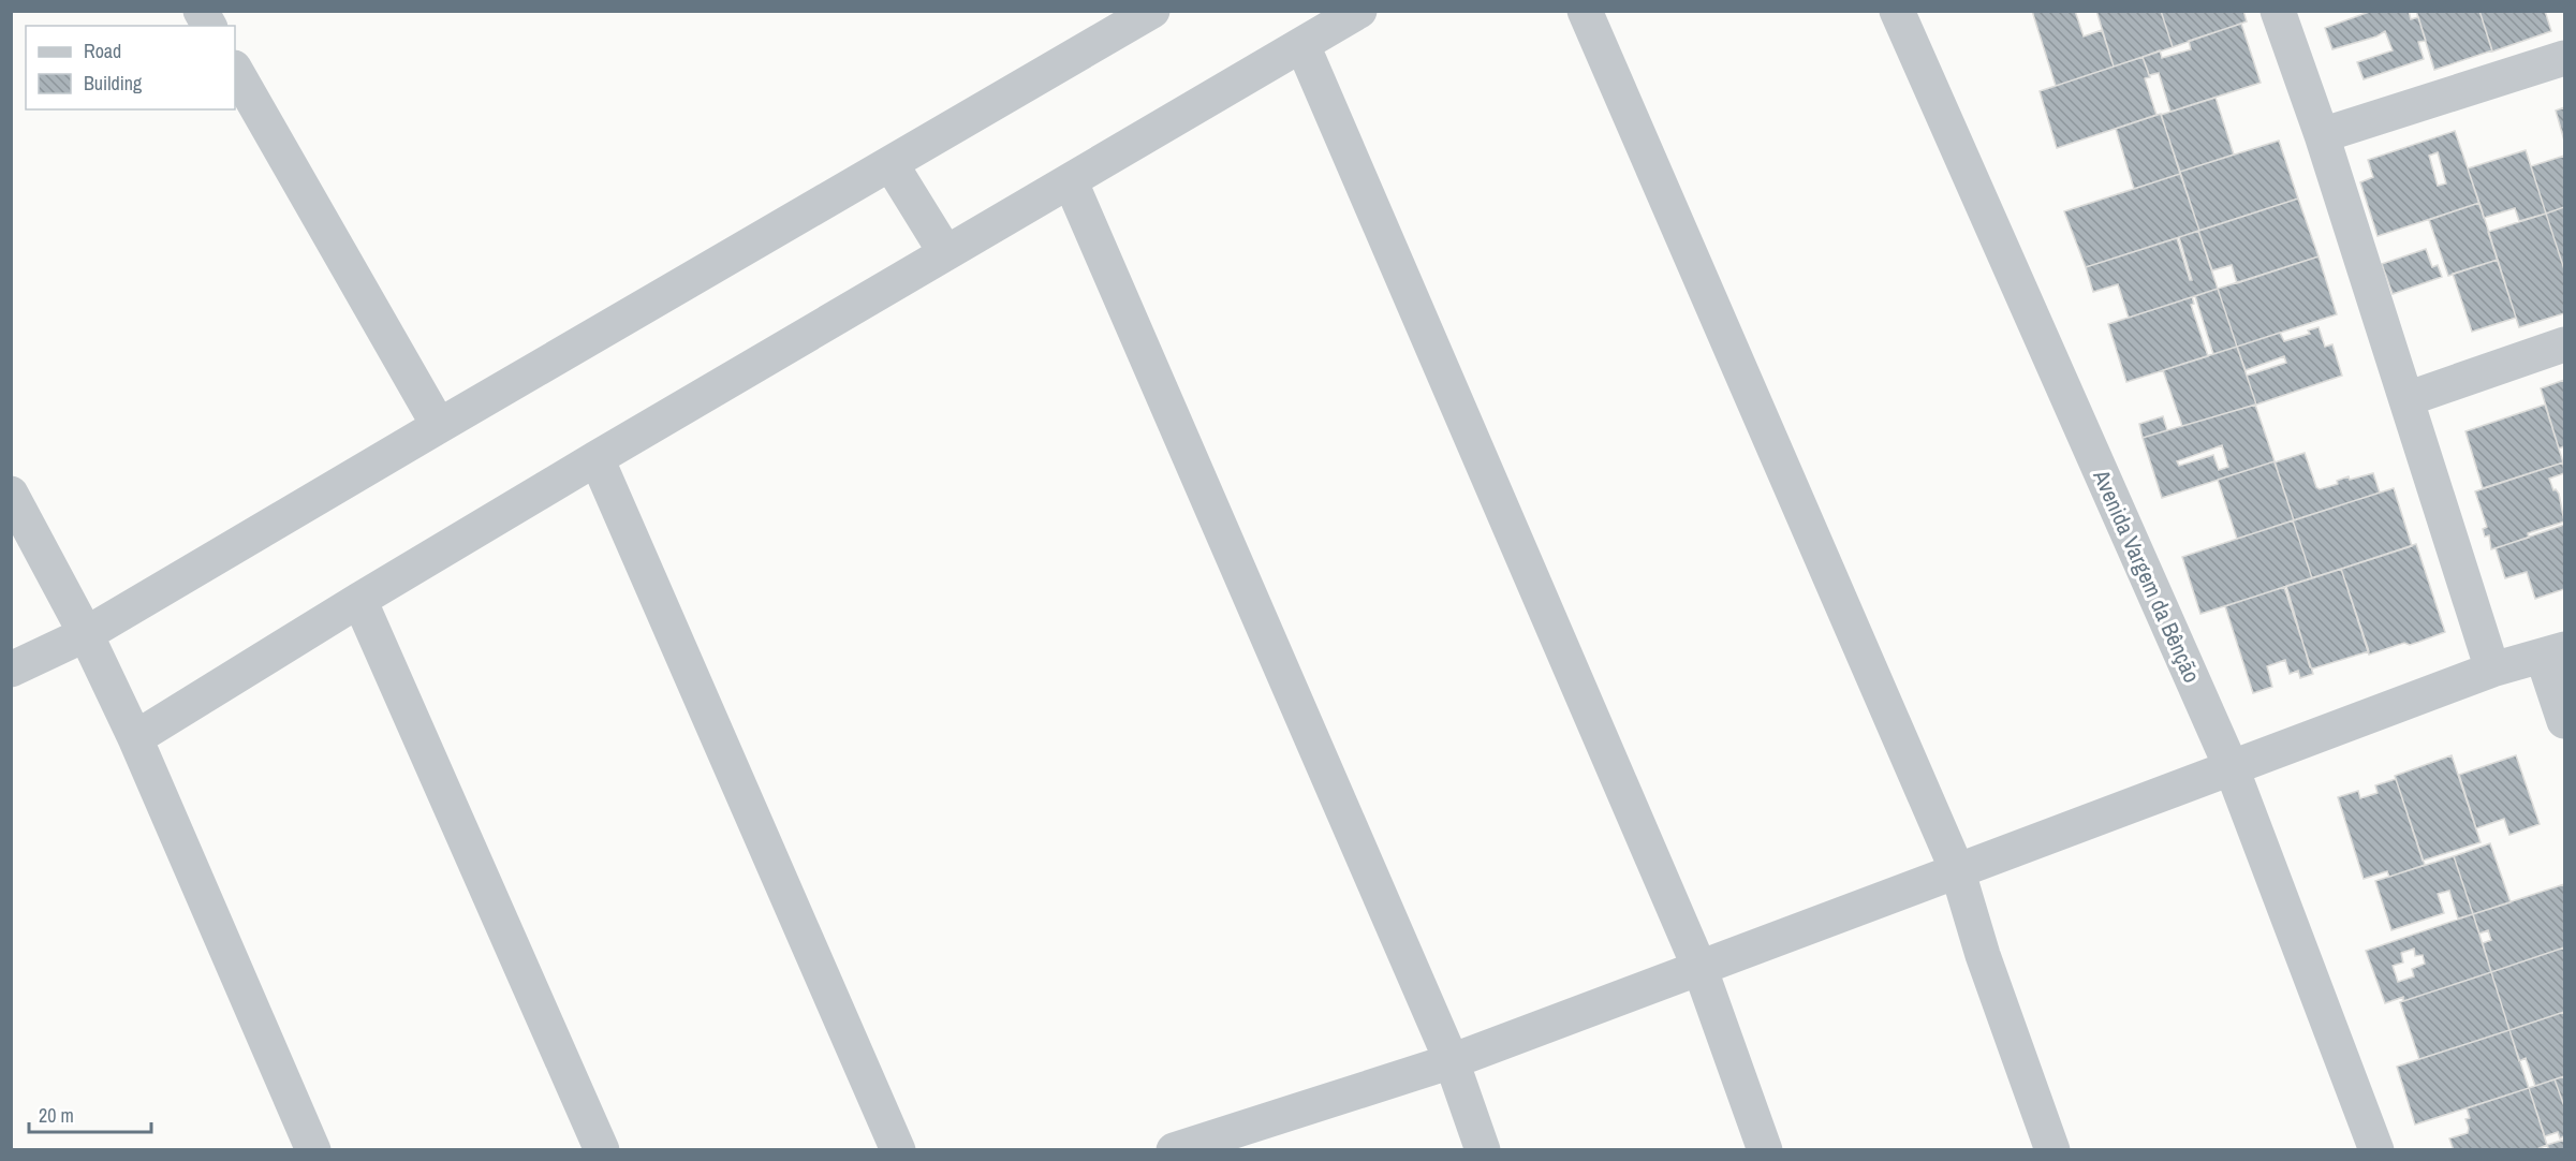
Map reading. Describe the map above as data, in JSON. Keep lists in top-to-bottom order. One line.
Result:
{"streets":{"street":["Avenida Vargem da Bênção"]},"legend":["Road","Building"],"scale_bar":"20 m"}
